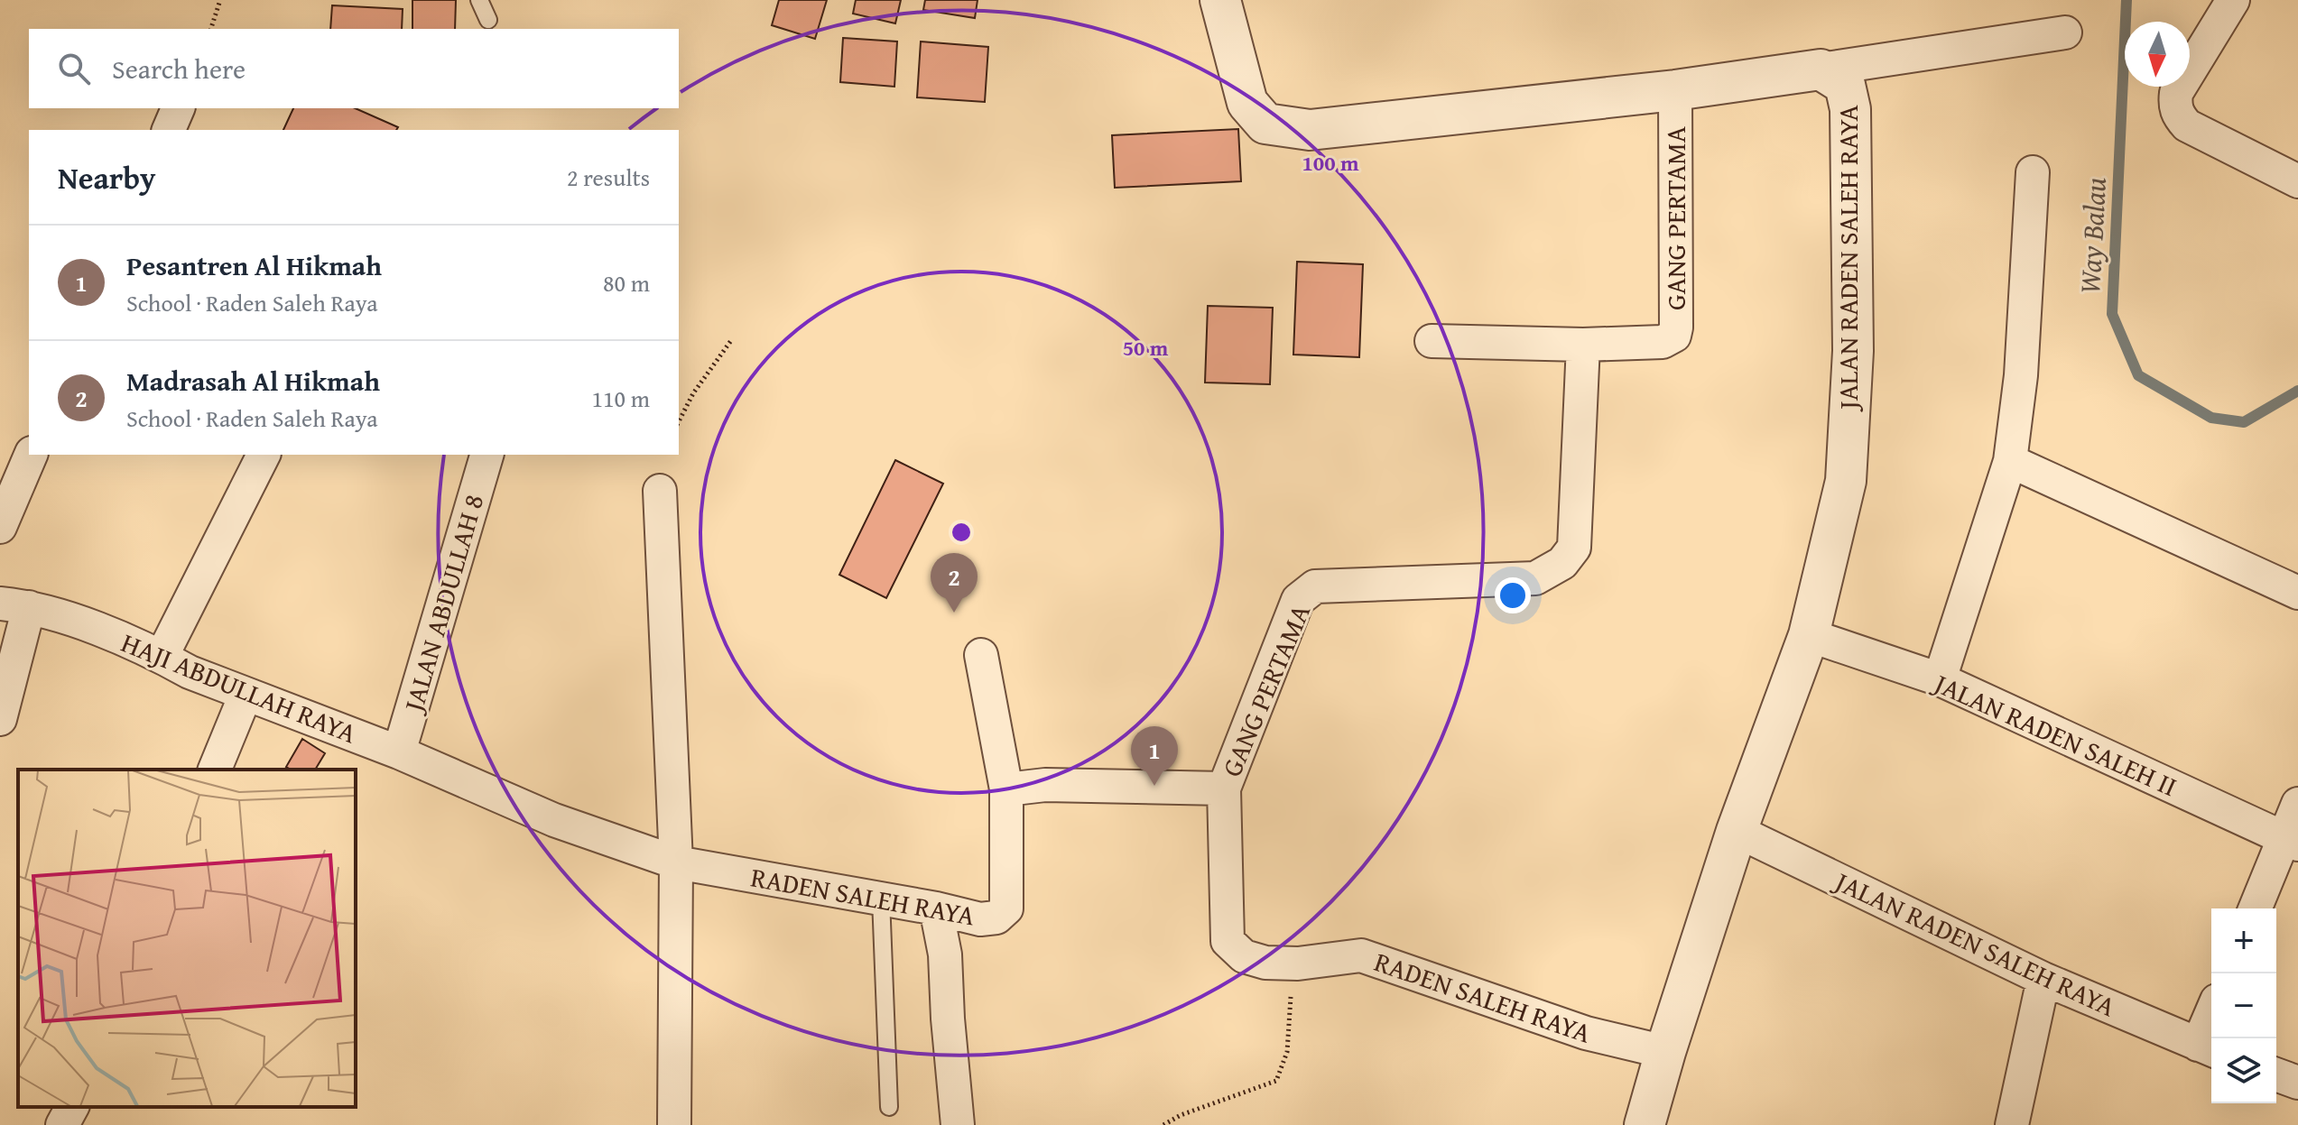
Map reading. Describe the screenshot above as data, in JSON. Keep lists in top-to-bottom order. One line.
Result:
{"streets":{"street":["GANG PERTAMA","JALAN RADEN SALEH RAYA","JALAN ABDULLAH 8","HAJI ABDULLAH RAYA","JALAN RADEN SALEH II","RADEN SALEH RAYA"]},"crossings":[["GANG PERTAMA","JALAN RADEN SALEH RAYA"],["GANG PERTAMA","RADEN SALEH RAYA"],["JALAN RADEN SALEH RAYA","JALAN RADEN SALEH II"],["JALAN RADEN SALEH RAYA","RADEN SALEH RAYA"],["JALAN ABDULLAH 8","HAJI ABDULLAH RAYA"],["HAJI ABDULLAH RAYA","RADEN SALEH RAYA"]],"water":["Way Balau"],"north":"bottom","page":{"search":"Search here","heading":["Nearby","2 results"],"list":[{"mark":"1","name":"Pesantren Al Hikmah","note":"School · Raden Saleh Raya","value":"80 m"},{"mark":"2","name":"Madrasah Al Hikmah","note":"School · Raden Saleh Raya","value":"110 m"}],"pins":["2","1"],"map_buttons":["+","−"]},"rings":["100 m","50 m"]}
